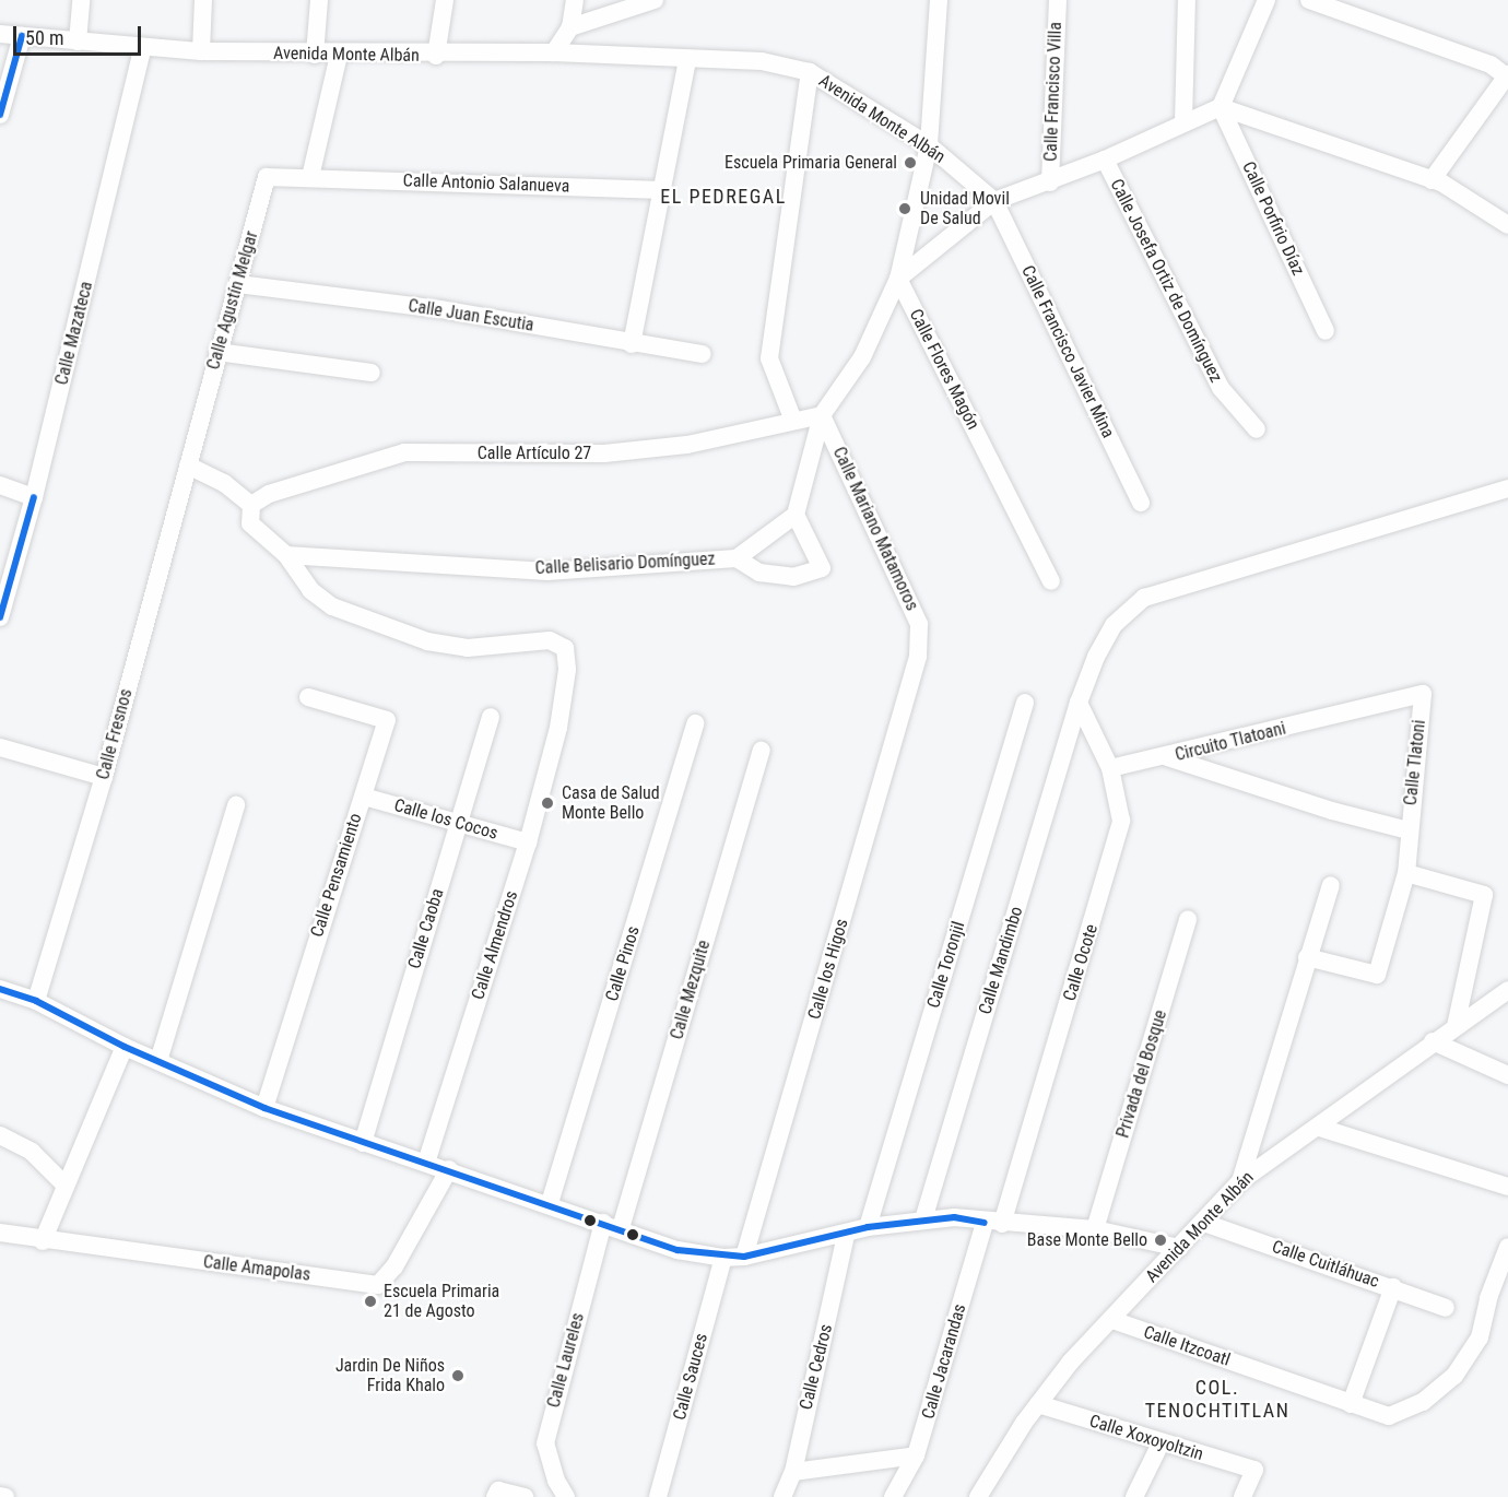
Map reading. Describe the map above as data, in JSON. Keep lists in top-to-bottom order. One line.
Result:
{"streets":{"street":["Avenida Monte Albán","Calle Francisco Villa","Calle Antonio Salanueva","Calle Porfirio Díaz","Calle Josefa Ortiz de Domínguez","Calle Agustín Melgar","Calle Juan Escutia","Calle Mazateca","Calle Francisco Javier Mina","Calle Flores Magón","Calle Artículo 27","Calle Mariano Matamoros","Calle Belisario Domínguez","Calle Fresnos","Circuito Tlatoani","Calle Tlatoni","Calle los Cocos","Calle Pensamiento","Calle Caoba","Calle Almendros","Calle Mandimbo","Calle Ocote","Calle Pinos","Calle Toronjil","Calle los Higos","Calle Mezquite","Privada del Bosque","Calle Cuitláhuac","Calle Amapolas","Calle Itzcoatl","Calle Laureles","Calle Jacarandas","Calle Cedros","Calle Sauces","Calle Xoxoyoltzin"]},"crossings":[["Avenida Monte Albán","Calle Mazateca"],["Avenida Monte Albán","Calle Francisco Javier Mina"],["Avenida Monte Albán","Calle Cuitláhuac"],["Avenida Monte Albán","Calle Itzcoatl"],["Avenida Monte Albán","Calle Xoxoyoltzin"],["Calle Antonio Salanueva","Calle Agustín Melgar"],["Calle Agustín Melgar","Calle Juan Escutia"],["Calle Agustín Melgar","Calle Fresnos"],["Calle Artículo 27","Calle Mariano Matamoros"],["Calle Mariano Matamoros","Calle los Higos"],["Calle Belisario Domínguez","Calle Almendros"],["Circuito Tlatoani","Calle Tlatoni"],["Calle los Cocos","Calle Pensamiento"],["Calle los Cocos","Calle Caoba"],["Calle los Cocos","Calle Almendros"],["Calle Mandimbo","Calle Ocote"],["Calle Ocote","Calle Jacarandas"]],"districts":["EL PEDREGAL","COL. TENOCHTITLAN"],"places":["Escuela Primaria General","Unidad Movil De Salud","Casa de Salud Monte Bello","Base Monte Bello","Escuela Primaria 21 de Agosto","Jardin De Niños Frida Khalo"],"scale_bar":"50 m"}
